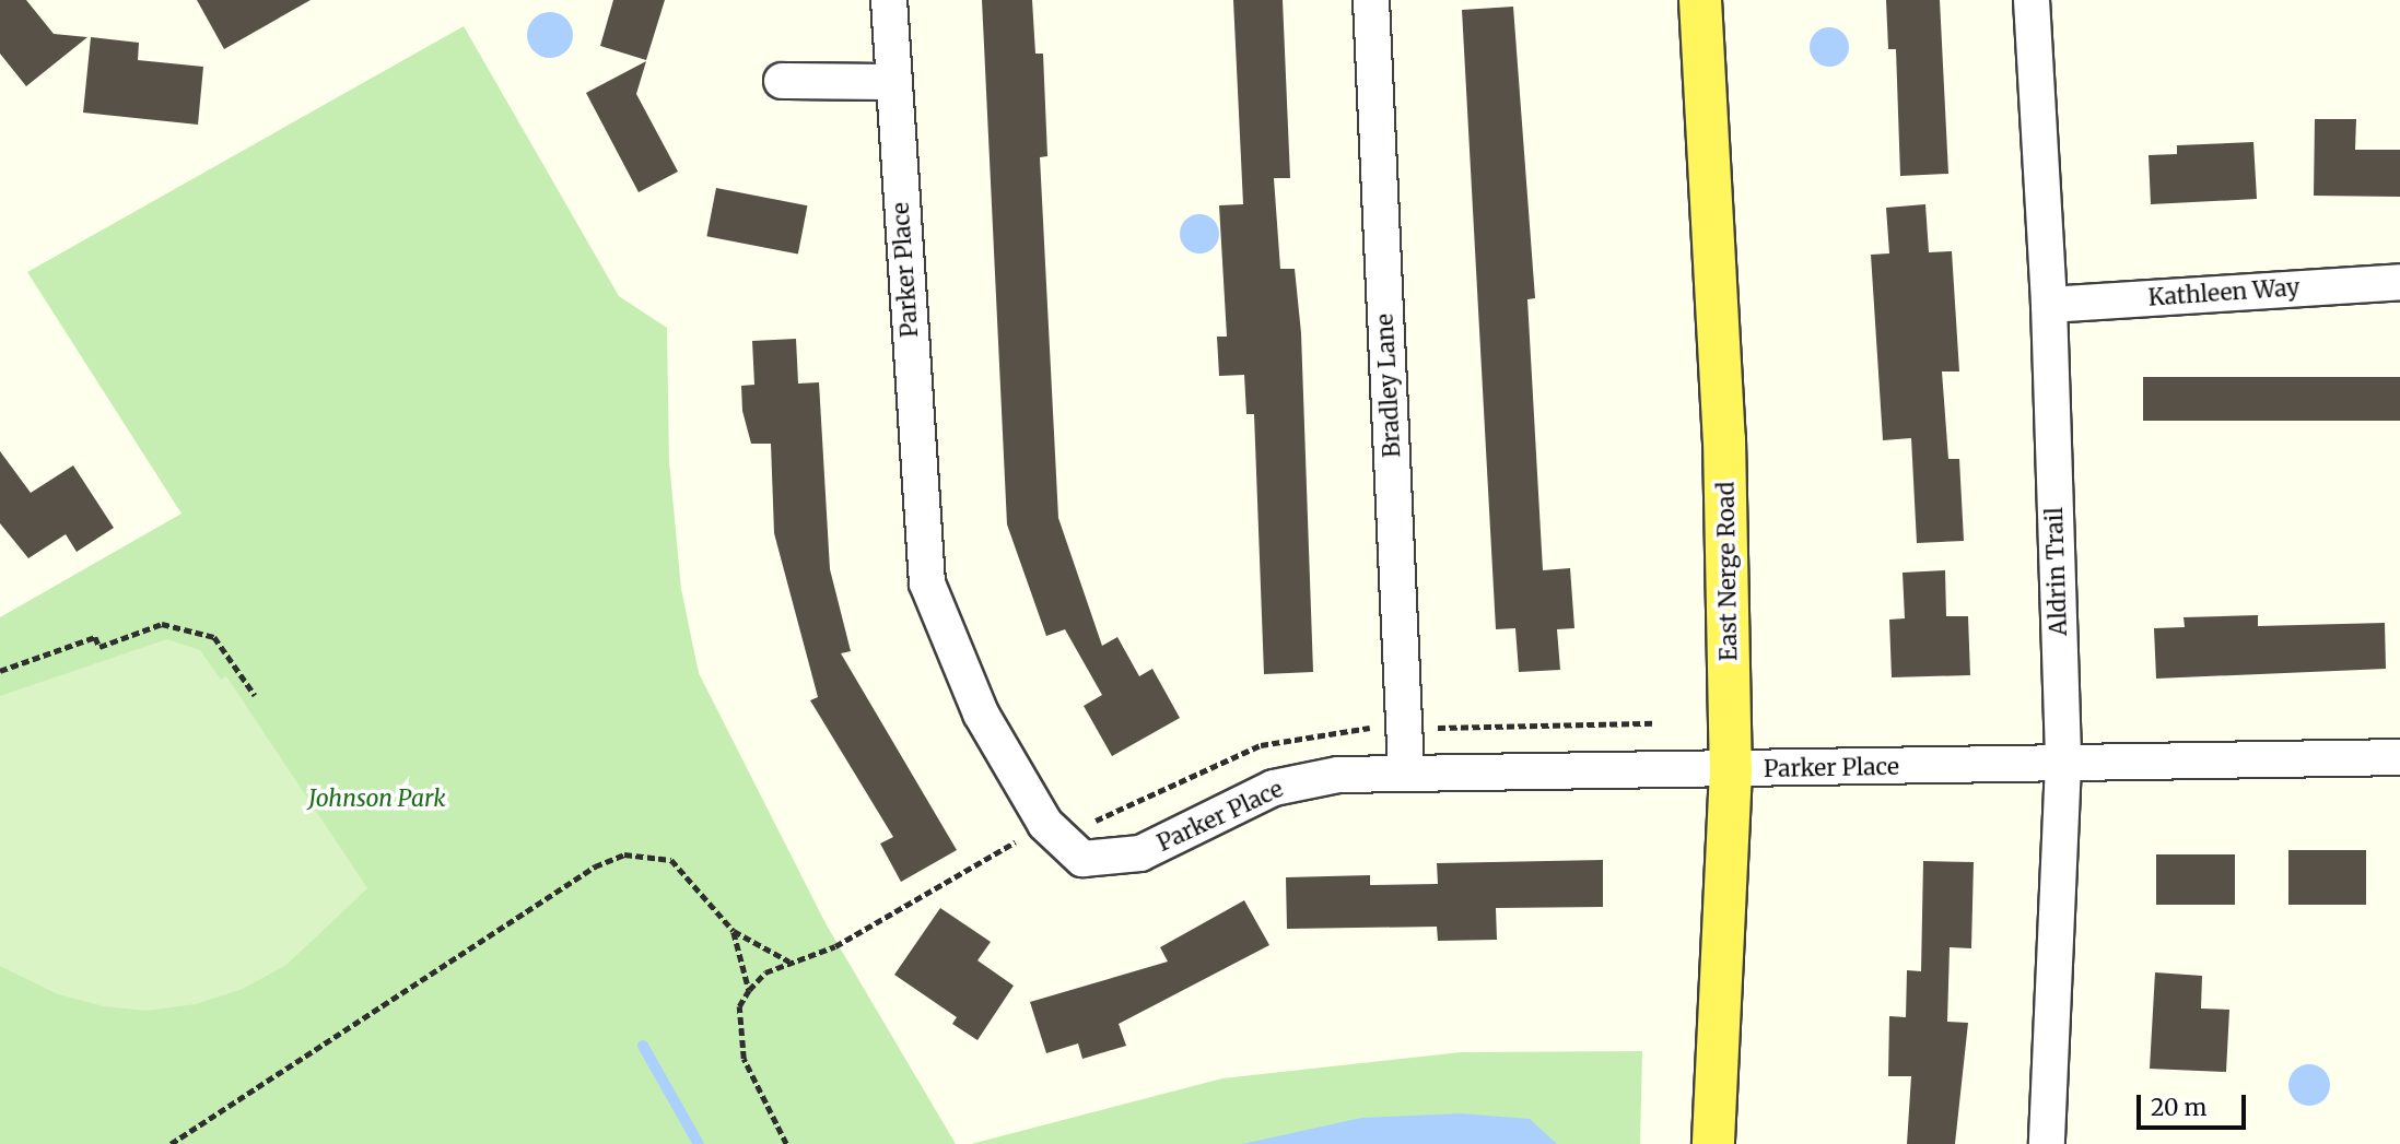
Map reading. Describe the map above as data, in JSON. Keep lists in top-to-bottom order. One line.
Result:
{"streets":{"main road":["East Nerge Road"],"street":["Parker Place","Kathleen Way","Bradley Lane","Aldrin Trail"]},"crossings":[["Parker Place","Bradley Lane"],["Parker Place","East Nerge Road"],["Parker Place","Aldrin Trail"],["Kathleen Way","Aldrin Trail"]],"parks":["Johnson Park"],"scale_bar":"20 m"}
